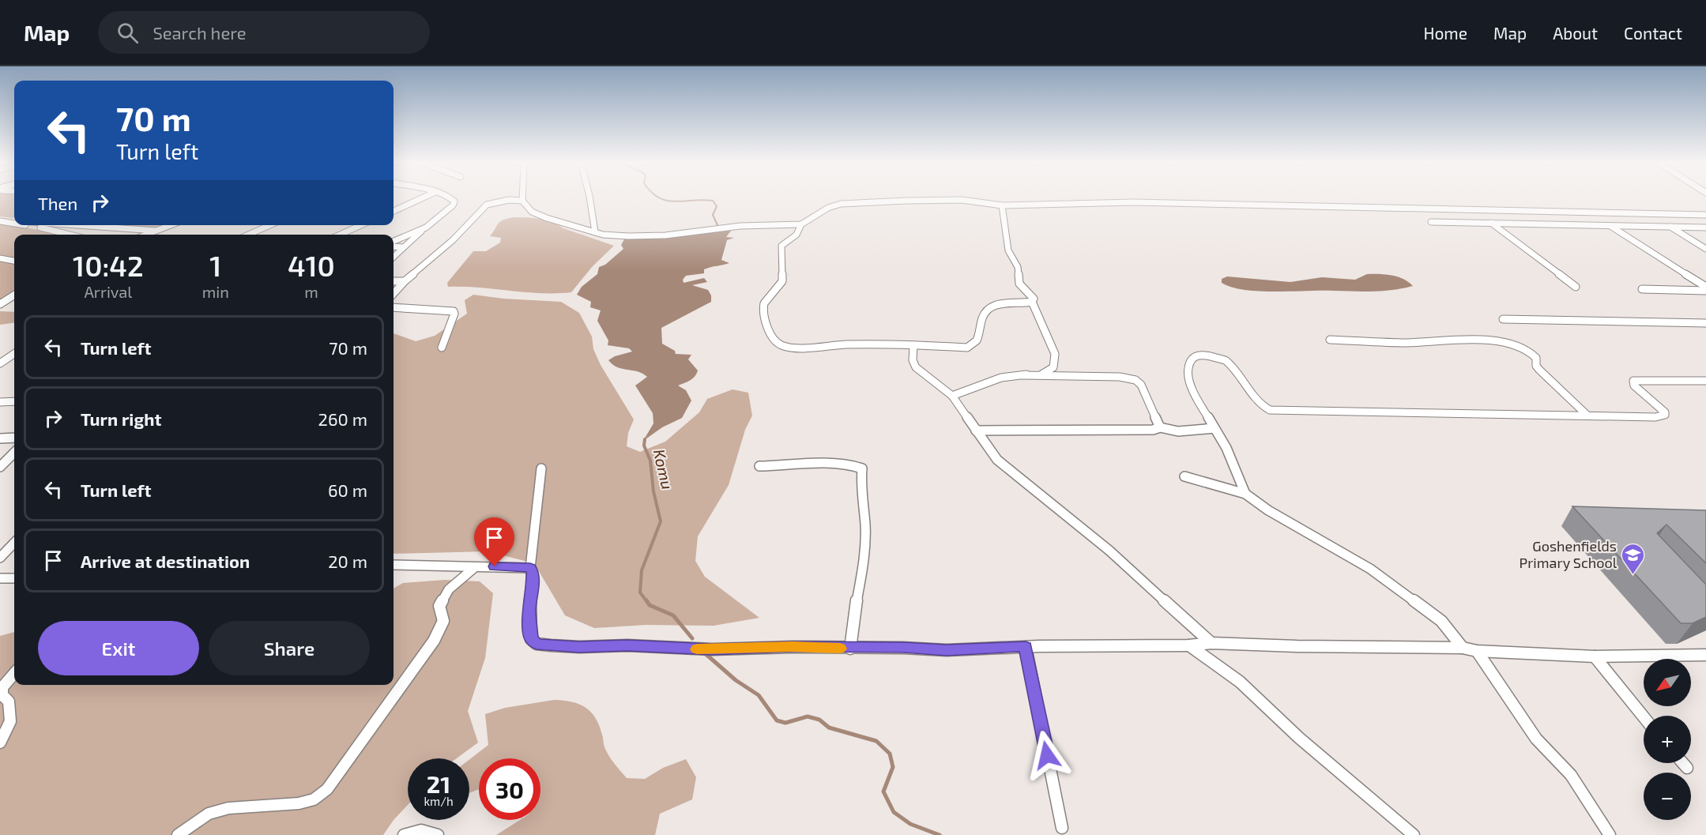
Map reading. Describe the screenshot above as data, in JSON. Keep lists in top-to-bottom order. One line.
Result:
{"water":["Komu"],"places":{"school or university":["Goshenfields Primary School"]},"north":"bottom left","page":{"header":"Map","search":"Search here","nav":["Home","Map","About","Contact"],"turn":["70 m","Turn left"],"then":"Then","eta":["10:42","Arrival","1","min","410","m"],"list":[{"name":"Turn left","value":"70 m"},{"name":"Turn right","value":"260 m"},{"name":"Turn left","value":"60 m"},{"name":"Arrive at destination","value":"20 m"}],"buttons":["Exit","Share"],"map_buttons":["+","−"],"speed":"21 km/h","limit":"30"}}
